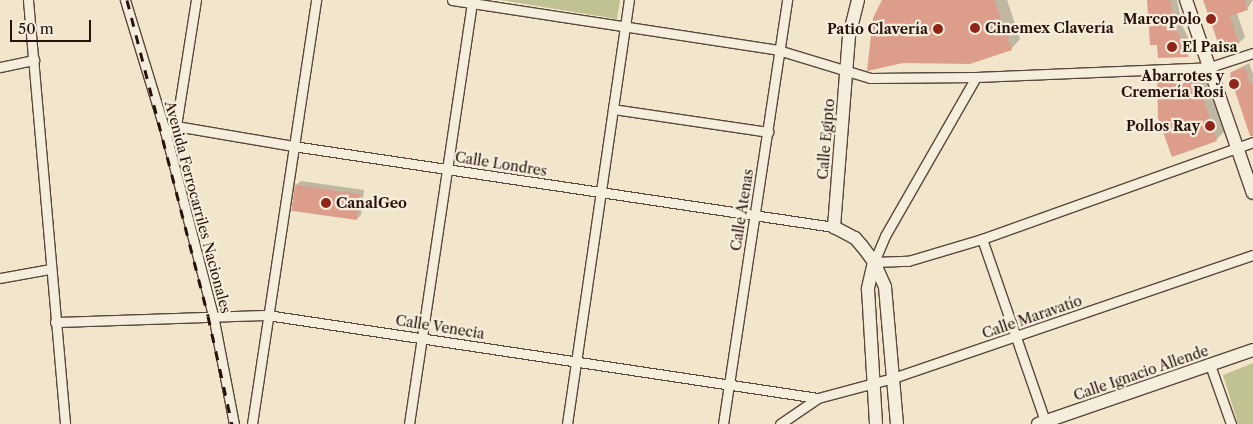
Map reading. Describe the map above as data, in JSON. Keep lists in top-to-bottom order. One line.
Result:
{"streets":{"street":["Calle Egipto","Calle Londres","Avenida Ferrocarriles Nacionales","Calle Atenas","Calle Maravatío","Calle Venecia","Calle Ignacio Allende"]},"crossings":[["Calle Egipto","Calle Londres"],["Calle Londres","Calle Atenas"],["Avenida Ferrocarriles Nacionales","Calle Venecia"],["Calle Atenas","Calle Venecia"],["Calle Maravatío","Calle Venecia"]],"places":["Marcopolo","Cinemex Clavería","Patio Clavería","El Paisa","Abarrotes y Cremería Rosi","Pollos Ray","CanalGeo"],"scale_bar":"50 m"}
